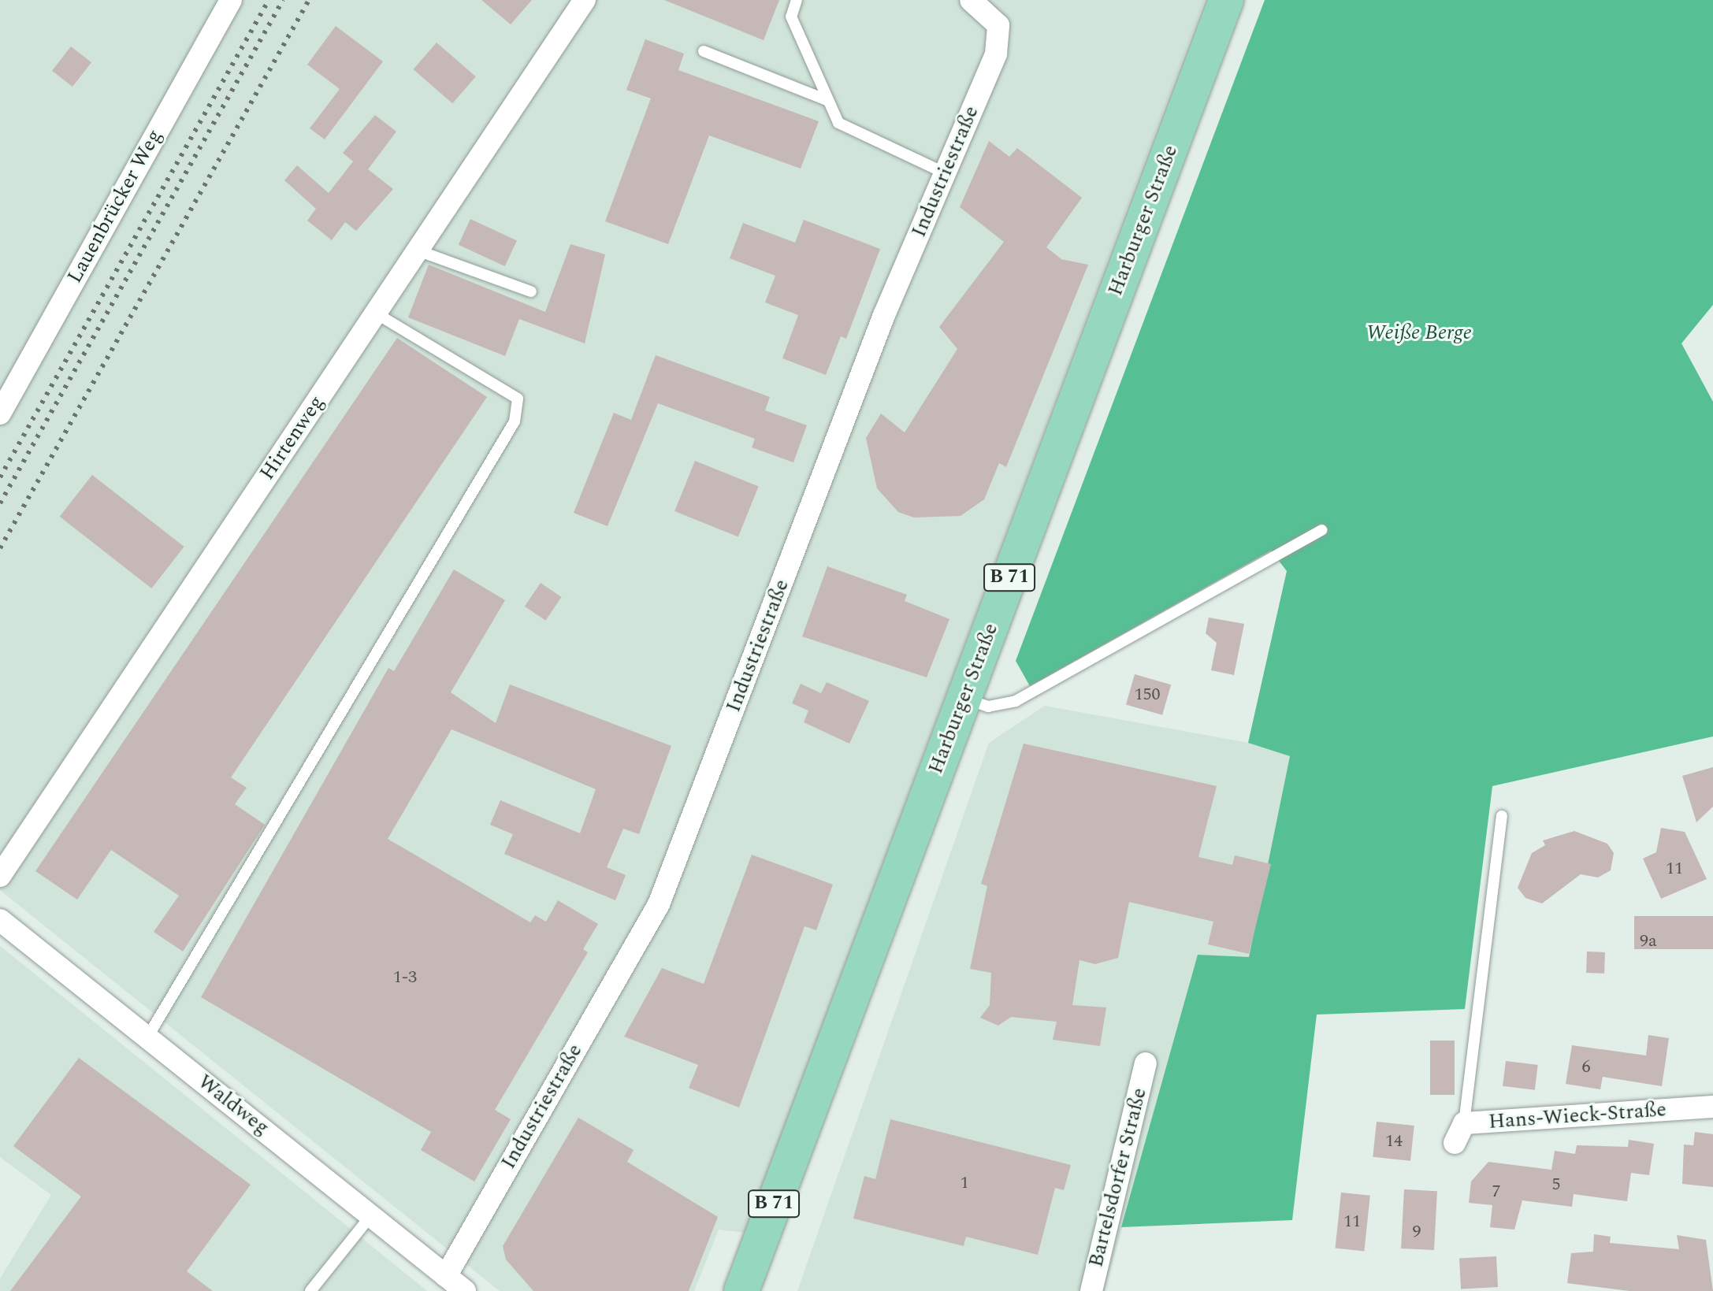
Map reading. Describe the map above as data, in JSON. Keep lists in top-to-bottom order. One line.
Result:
{"streets":{"main road":["Harburger Straße","B 71"],"street":["Industriestraße","Lauenbrücker Weg","Hirtenweg","Waldweg","Hans-Wieck-Straße","Bartelsdorfer Straße"]},"crossings":[["Industriestraße","Waldweg"]],"parks":["Weiße Berge"],"house_numbers":["150","11","9a","1-3","6","14","1","5","7","11","9"]}
